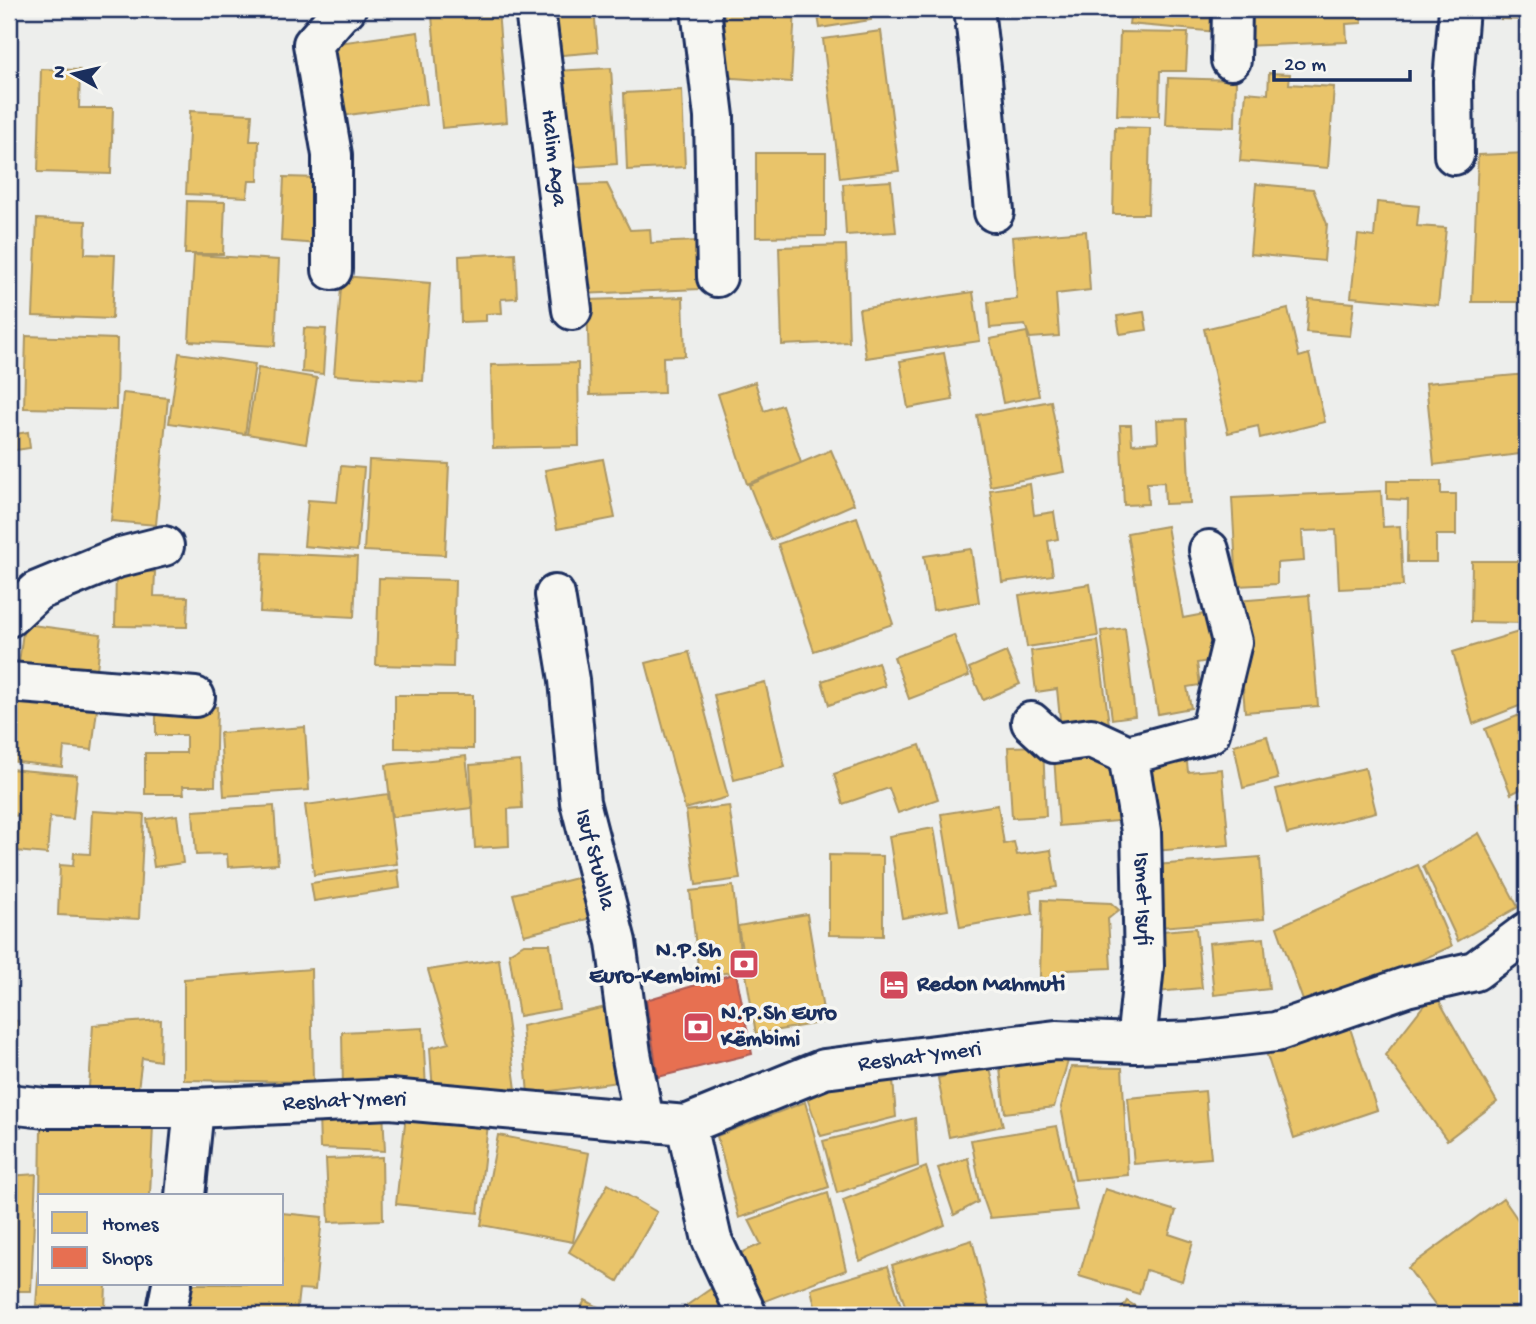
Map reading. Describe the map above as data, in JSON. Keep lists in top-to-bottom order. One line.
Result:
{"streets":{"street":["Halim Aga","Isuf Stublla","Ismet Isufi","Reshat Ymeri"]},"crossings":[["Isuf Stublla","Reshat Ymeri"],["Ismet Isufi","Reshat Ymeri"]],"places":{"bank":["N.P.Sh Euro-Kembimi","N.P.Sh Euro Këmbimi"],"hotel":["Redon Mahmuti"]},"legend":["Homes","Shops"],"scale_bar":"20 m","north":"left"}
